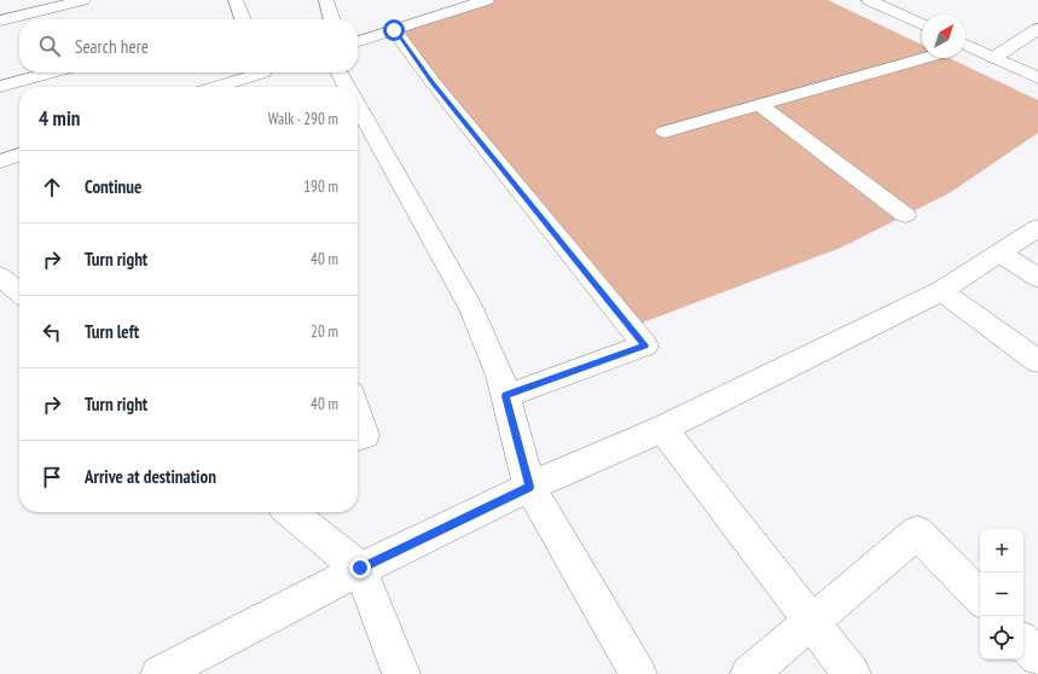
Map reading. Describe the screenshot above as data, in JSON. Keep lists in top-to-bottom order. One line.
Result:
{"north":"top right","page":{"search":"Search here","heading":["4 min","Walk · 290 m"],"list":[["Continue","190 m"],["Turn right","40 m"],["Turn left","20 m"],["Turn right","40 m"],"Arrive at destination"],"map_buttons":["+","−"]}}
